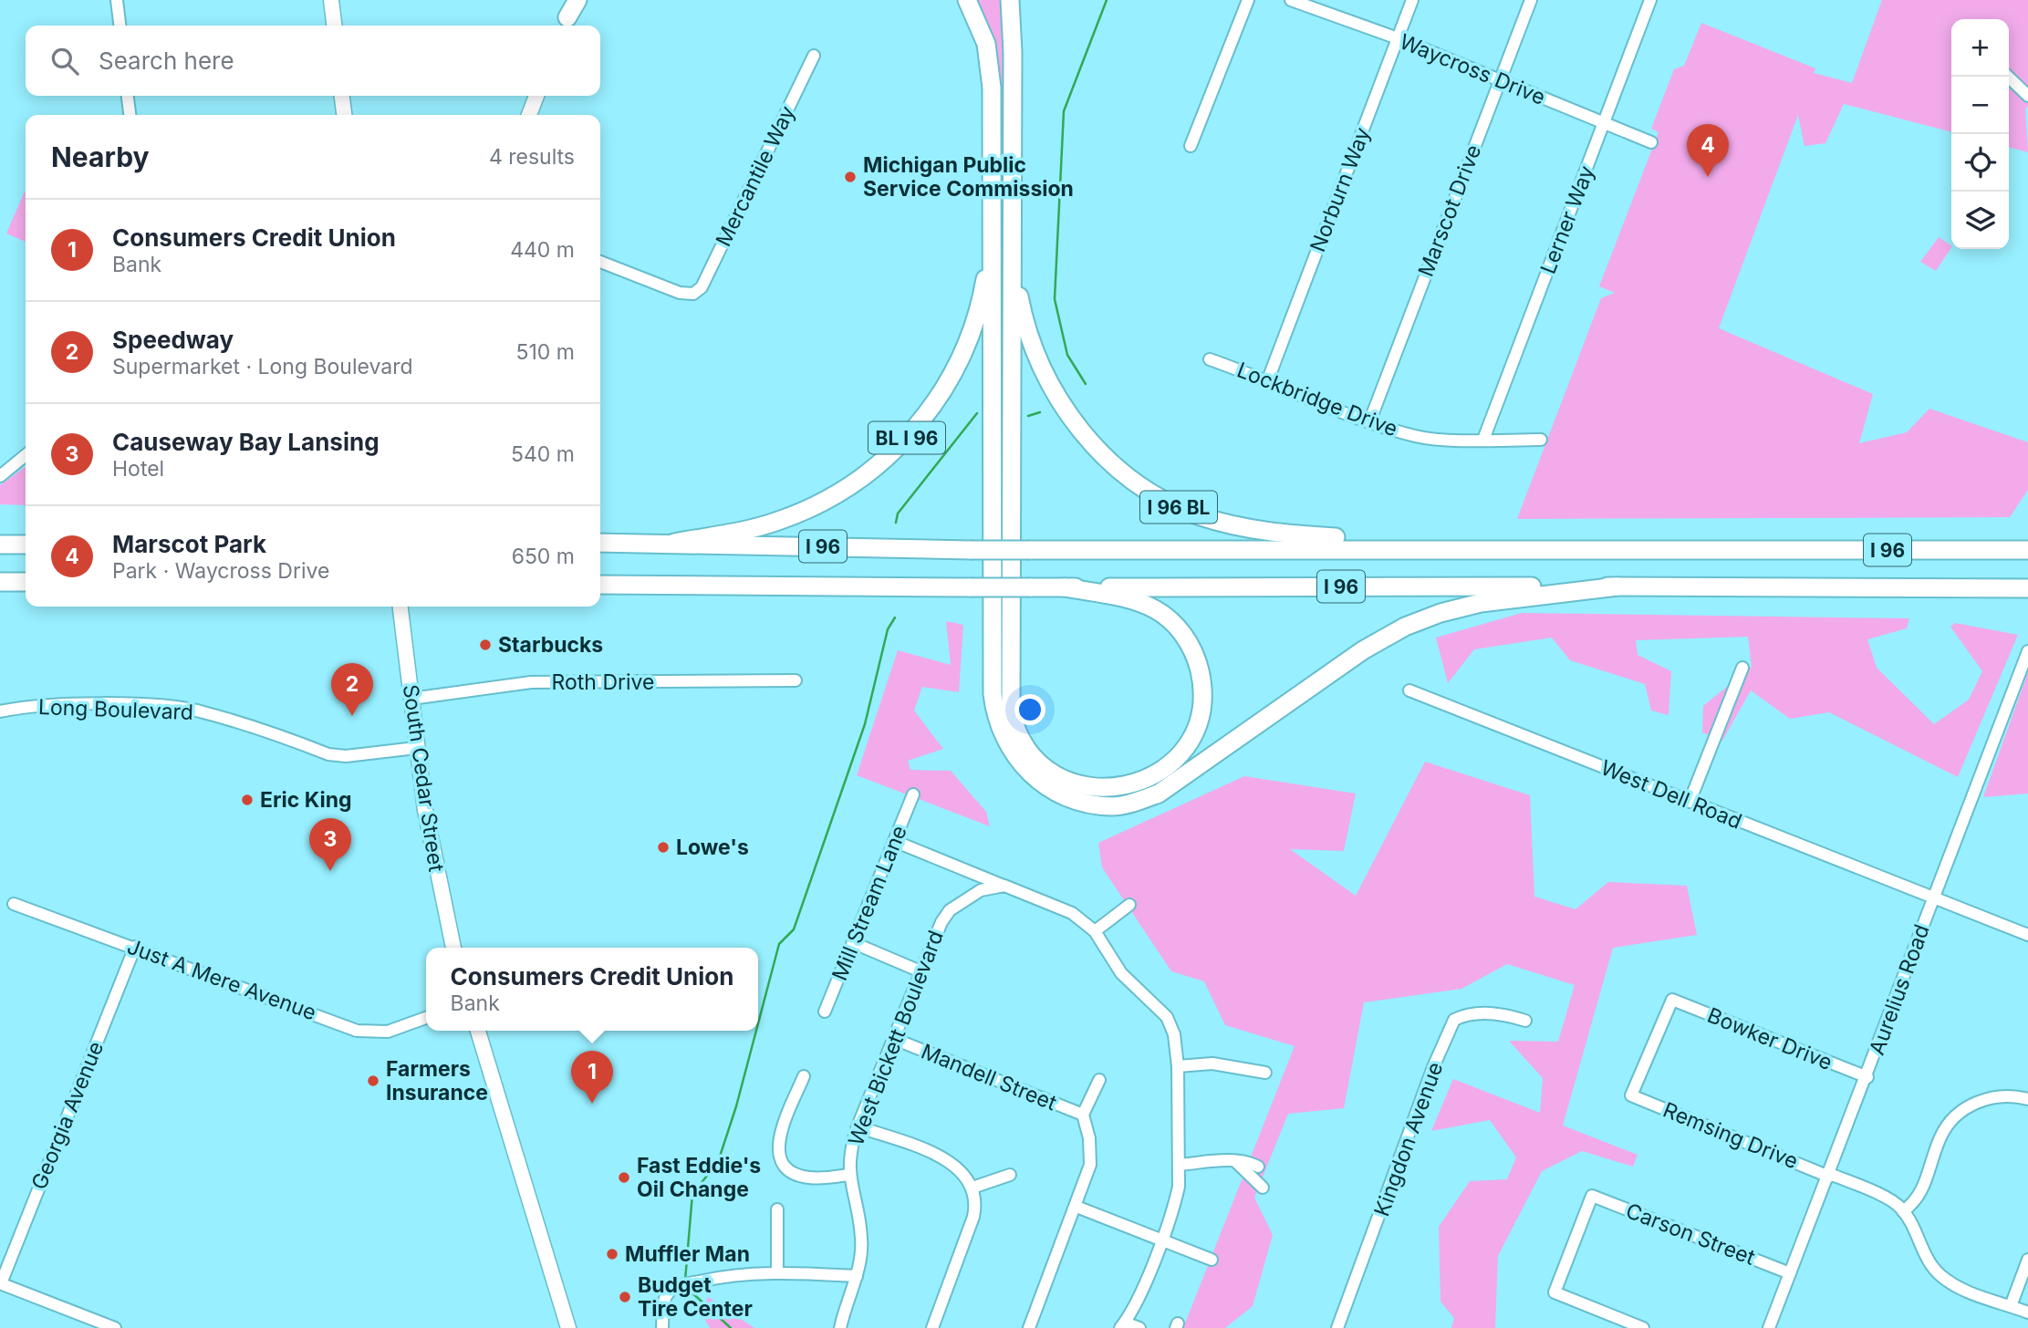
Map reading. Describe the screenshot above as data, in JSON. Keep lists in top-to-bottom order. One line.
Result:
{"streets":{"highway":["BL I 96","I 96 BL","I 96"],"main road":["South Cedar Street"],"street":["Waycross Drive","Mercantile Way","Norburn Way","Marscot Drive","Lerner Way","Lockbridge Drive","Roth Drive","Long Boulevard","West Dell Road","Mill Stream Lane","Just A Mere Avenue","Aurelius Road","West Bickett Boulevard","Bowker Drive","Mandell Street","Georgia Avenue","Remsing Drive","Kingdon Avenue","Carson Street"]},"crossings":[["Waycross Drive","Norburn Way"],["Waycross Drive","Marscot Drive"],["Waycross Drive","Lerner Way"],["Norburn Way","Lockbridge Drive"],["Marscot Drive","Lockbridge Drive"],["Lerner Way","Lockbridge Drive"],["BL I 96","I 96"],["I 96 BL","I 96"],["Roth Drive","South Cedar Street"],["Long Boulevard","South Cedar Street"],["West Dell Road","Aurelius Road"],["Just A Mere Avenue","Georgia Avenue"],["Aurelius Road","Bowker Drive"],["Aurelius Road","Remsing Drive"],["Aurelius Road","Carson Street"],["West Bickett Boulevard","Mandell Street"],["Bowker Drive","Remsing Drive"]],"places":["Michigan Public Service Commission","Starbucks","Eric King","Lowe's","Farmers Insurance","Fast Eddie's Oil Change","Muffler Man","Budget Tire Center"],"page":{"map_buttons":["+","−"],"search":"Search here","heading":["Nearby","4 results"],"pins":["4","2","3","1"],"list":[{"mark":"1","name":"Consumers Credit Union","note":"Bank","value":"440 m"},{"mark":"2","name":"Speedway","note":"Supermarket · Long Boulevard","value":"510 m"},{"mark":"3","name":"Causeway Bay Lansing","note":"Hotel","value":"540 m"},{"mark":"4","name":"Marscot Park","note":"Park · Waycross Drive","value":"650 m"}],"popup":["Consumers Credit Union","Bank"]}}
